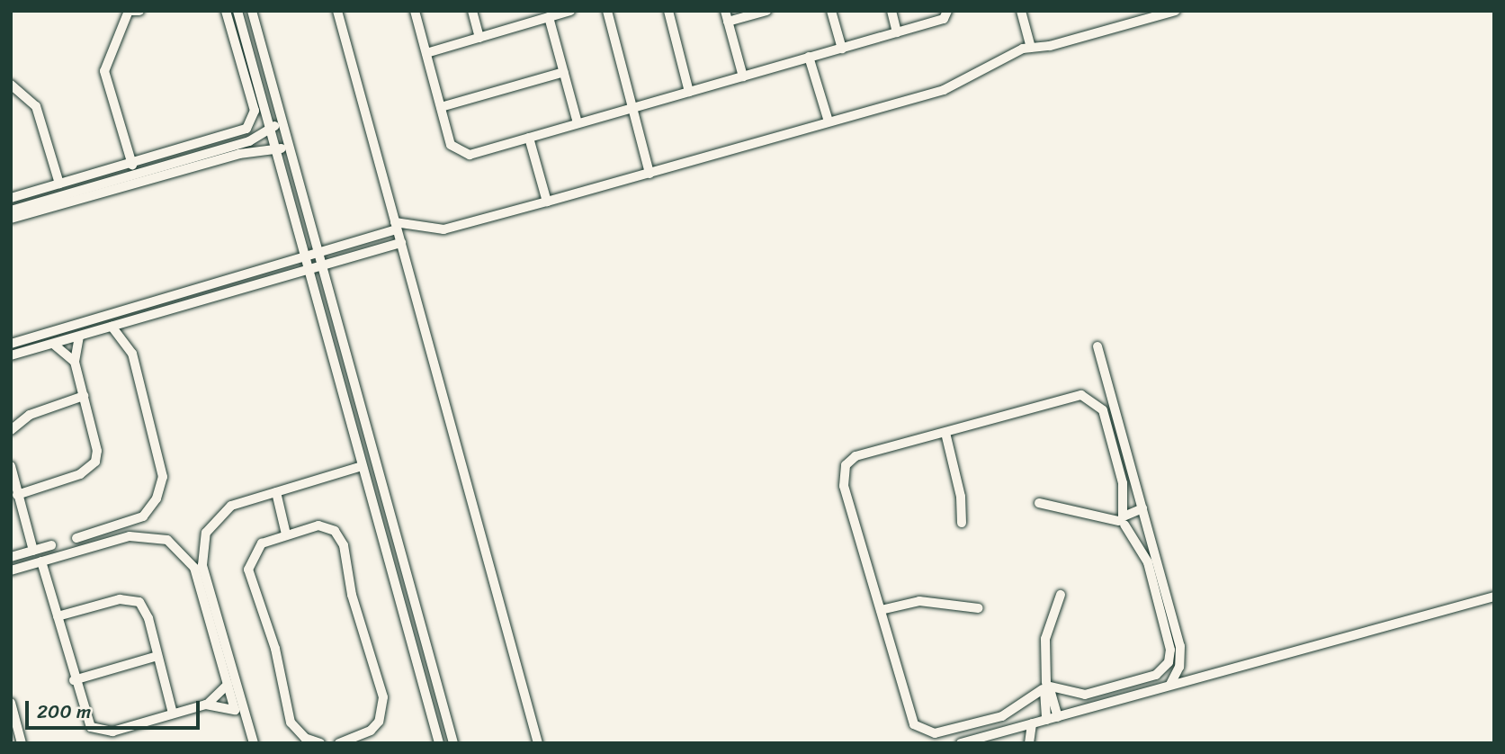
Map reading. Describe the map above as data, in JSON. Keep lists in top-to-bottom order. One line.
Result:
{"scale_bar":"200 m"}
